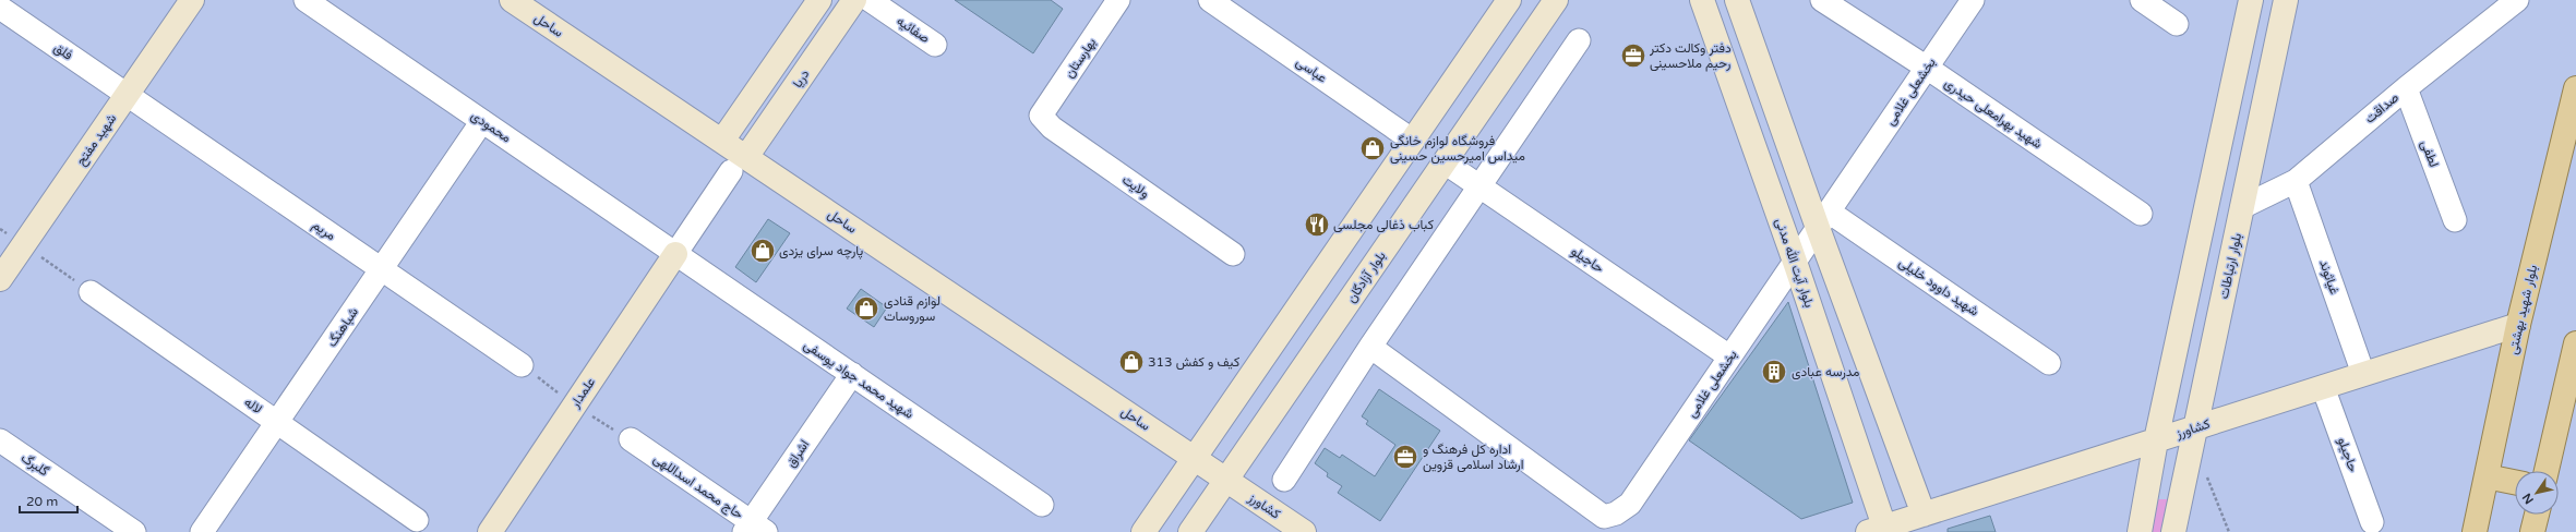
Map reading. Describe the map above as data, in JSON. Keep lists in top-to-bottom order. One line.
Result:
{"streets":{"main road":["بلوار شهید بهشتی"],"street":["ساحل","صفائیه","فلق","بهارستان","عباسی","دریا","بخشعلی غلامی","صداقت","شهید بهرامعلی حیدری","محمودی","شهید مفتح","لطفی","ولایت","مریم","حاجیلو","بلوار آیت الله مدنی","بلوار ارتباطات","بلوار آزادگان","غیاثوند","شهید داوود خلیلی","شباهنگ","شهید محمد جواد یوسفی","علمدار","لاله","کشاورز","اشراق","گلبرگ","حاج محمد اسداللهی"]},"crossings":[["ساحل","دریا"],["ساحل","بلوار آزادگان"],["ساحل","کشاورز"],["فلق","شهید مفتح"],["فلق","مریم"],["بهارستان","ولایت"],["بخشعلی غلامی","شهید بهرامعلی حیدری"],["بخشعلی غلامی","حاجیلو"],["بخشعلی غلامی","بلوار آیت الله مدنی"],["بخشعلی غلامی","شهید داوود خلیلی"],["صداقت","لطفی"],["صداقت","بلوار ارتباطات"],["صداقت","غیاثوند"],["محمودی","شباهنگ"],["محمودی","شهید محمد جواد یوسفی"],["محمودی","علمدار"],["شهید مفتح","مریم"],["مریم","شباهنگ"],["حاجیلو","بلوار آزادگان"],["حاجیلو","کشاورز"],["بلوار آیت الله مدنی","کشاورز"],["بلوار ارتباطات","کشاورز"],["بلوار آزادگان","کشاورز"],["غیاثوند","کشاورز"],["بلوار شهید بهشتی","کشاورز"],["شباهنگ","لاله"],["شهید محمد جواد یوسفی","علمدار"],["شهید محمد جواد یوسفی","اشراق"],["اشراق","حاج محمد اسداللهی"]],"places":{"office":["دفتر وکالت دکتر رحیم ملاحسینی","اداره کل فرهنگ و ارشاد اسلامی قزوین"],"shop":["فروشگاه لوازم خانگی میداس امیرحسین حسینی","پارچه سرای یزدی","لوازم قنادی سوروسات","کیف و کفش 313"],"restaurant":["کباب ذغالی مجلسی"],"building":["مدرسه عبادی"]},"scale_bar":"20 m","north":"bottom left"}
